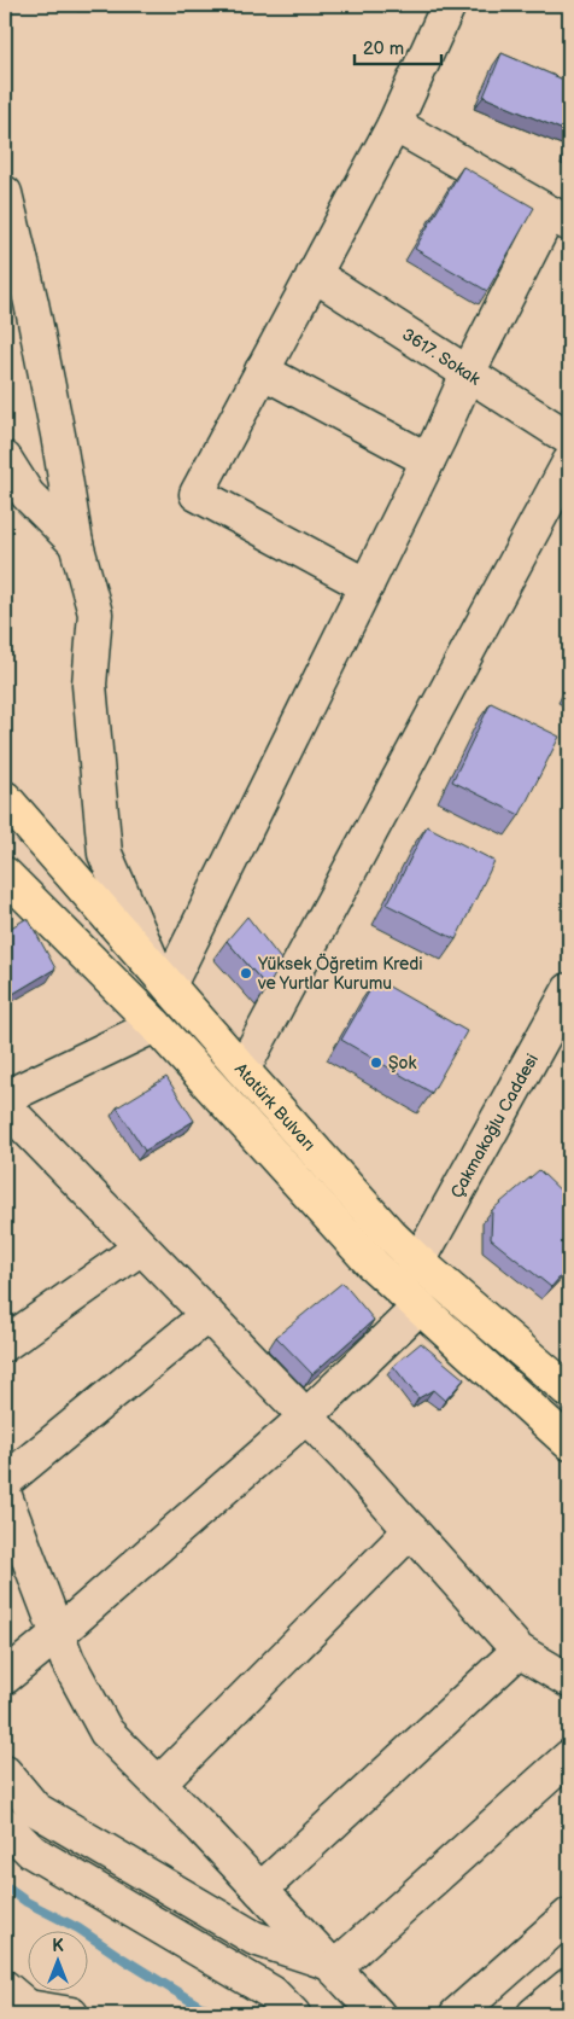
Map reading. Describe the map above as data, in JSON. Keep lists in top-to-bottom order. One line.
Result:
{"streets":{"main road":["Atatürk Bulvarı"],"street":["3617. Sokak","Çakmakoğlu Caddesi"]},"crossings":[["Atatürk Bulvarı","Çakmakoğlu Caddesi"]],"places":["Yüksek Öğretim Kredi ve Yurtlar Kurumu","Şok"],"scale_bar":"20 m","north":"top"}
